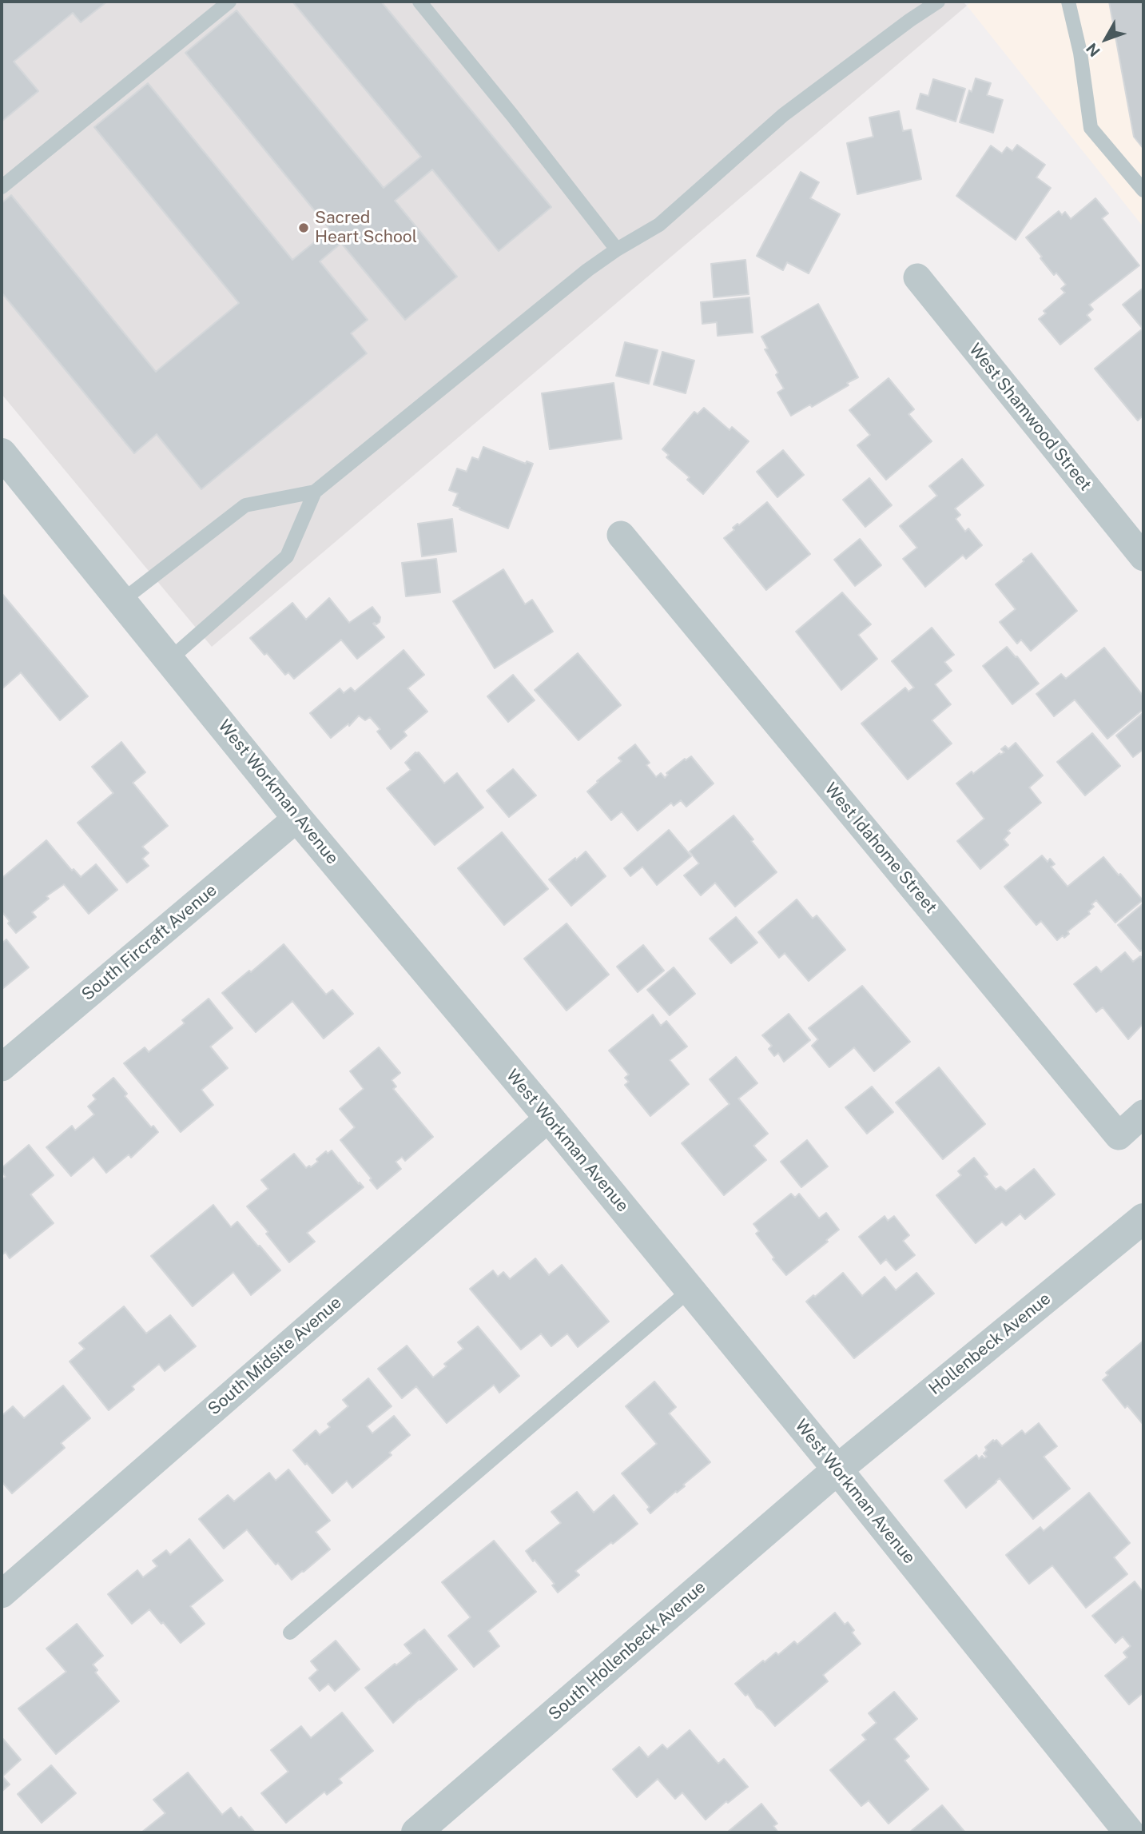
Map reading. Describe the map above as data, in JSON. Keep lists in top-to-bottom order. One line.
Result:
{"streets":{"street":["West Shamwood Street","West Workman Avenue","West Idahome Street","South Fircraft Avenue","Hollenbeck Avenue","South Midsite Avenue","South Hollenbeck Avenue"]},"crossings":[["West Workman Avenue","South Fircraft Avenue"],["West Workman Avenue","Hollenbeck Avenue"],["West Workman Avenue","South Midsite Avenue"],["West Workman Avenue","South Hollenbeck Avenue"],["Hollenbeck Avenue","South Hollenbeck Avenue"]],"places":["Sacred Heart School"],"north":"bottom left"}
